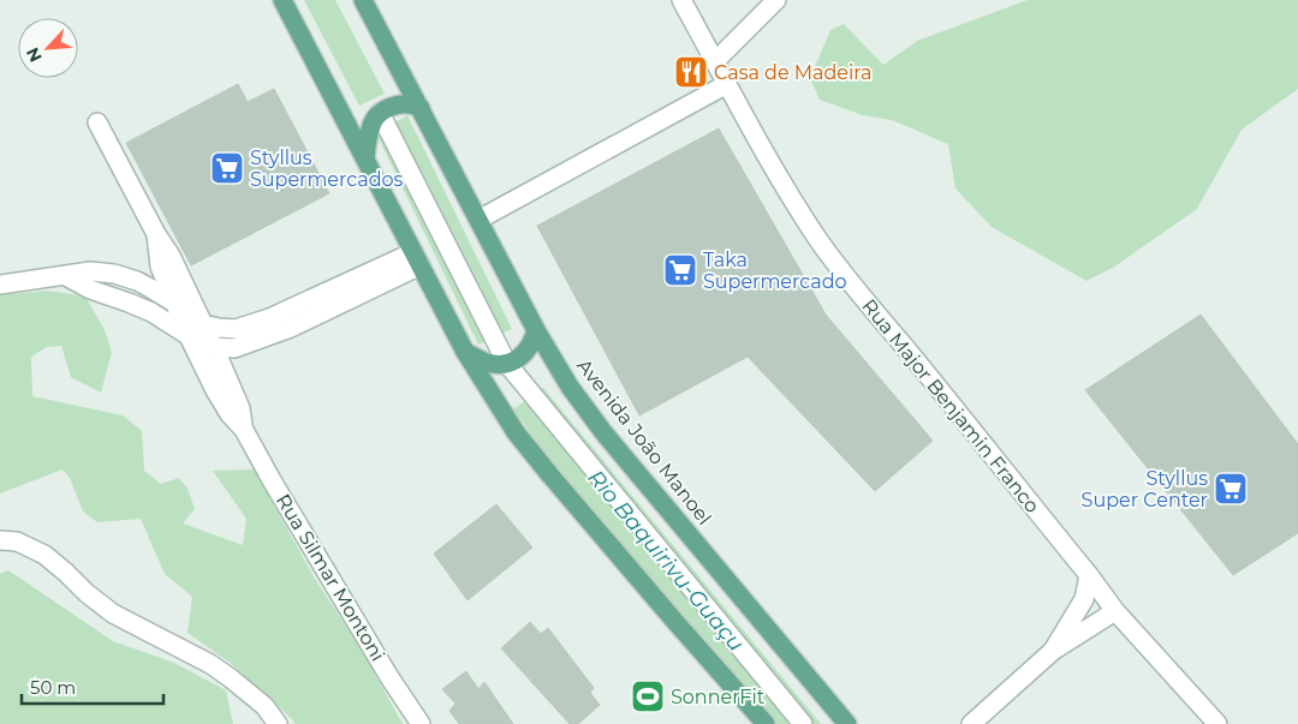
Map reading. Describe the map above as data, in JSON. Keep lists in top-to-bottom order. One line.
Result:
{"streets":{"main road":["Avenida João Manoel"],"street":["Rua Major Benjamin Franco","Rua Silmar Montoni"]},"water":["Rio Baquirivu-Guaçu"],"places":{"restaurant":["Casa de Madeira"],"supermarket":["Styllus Supermercados","Taka Supermercado","Styllus Super Center"],"sports":["SonnerFit"]},"scale_bar":"50 m","north":"bottom left"}
